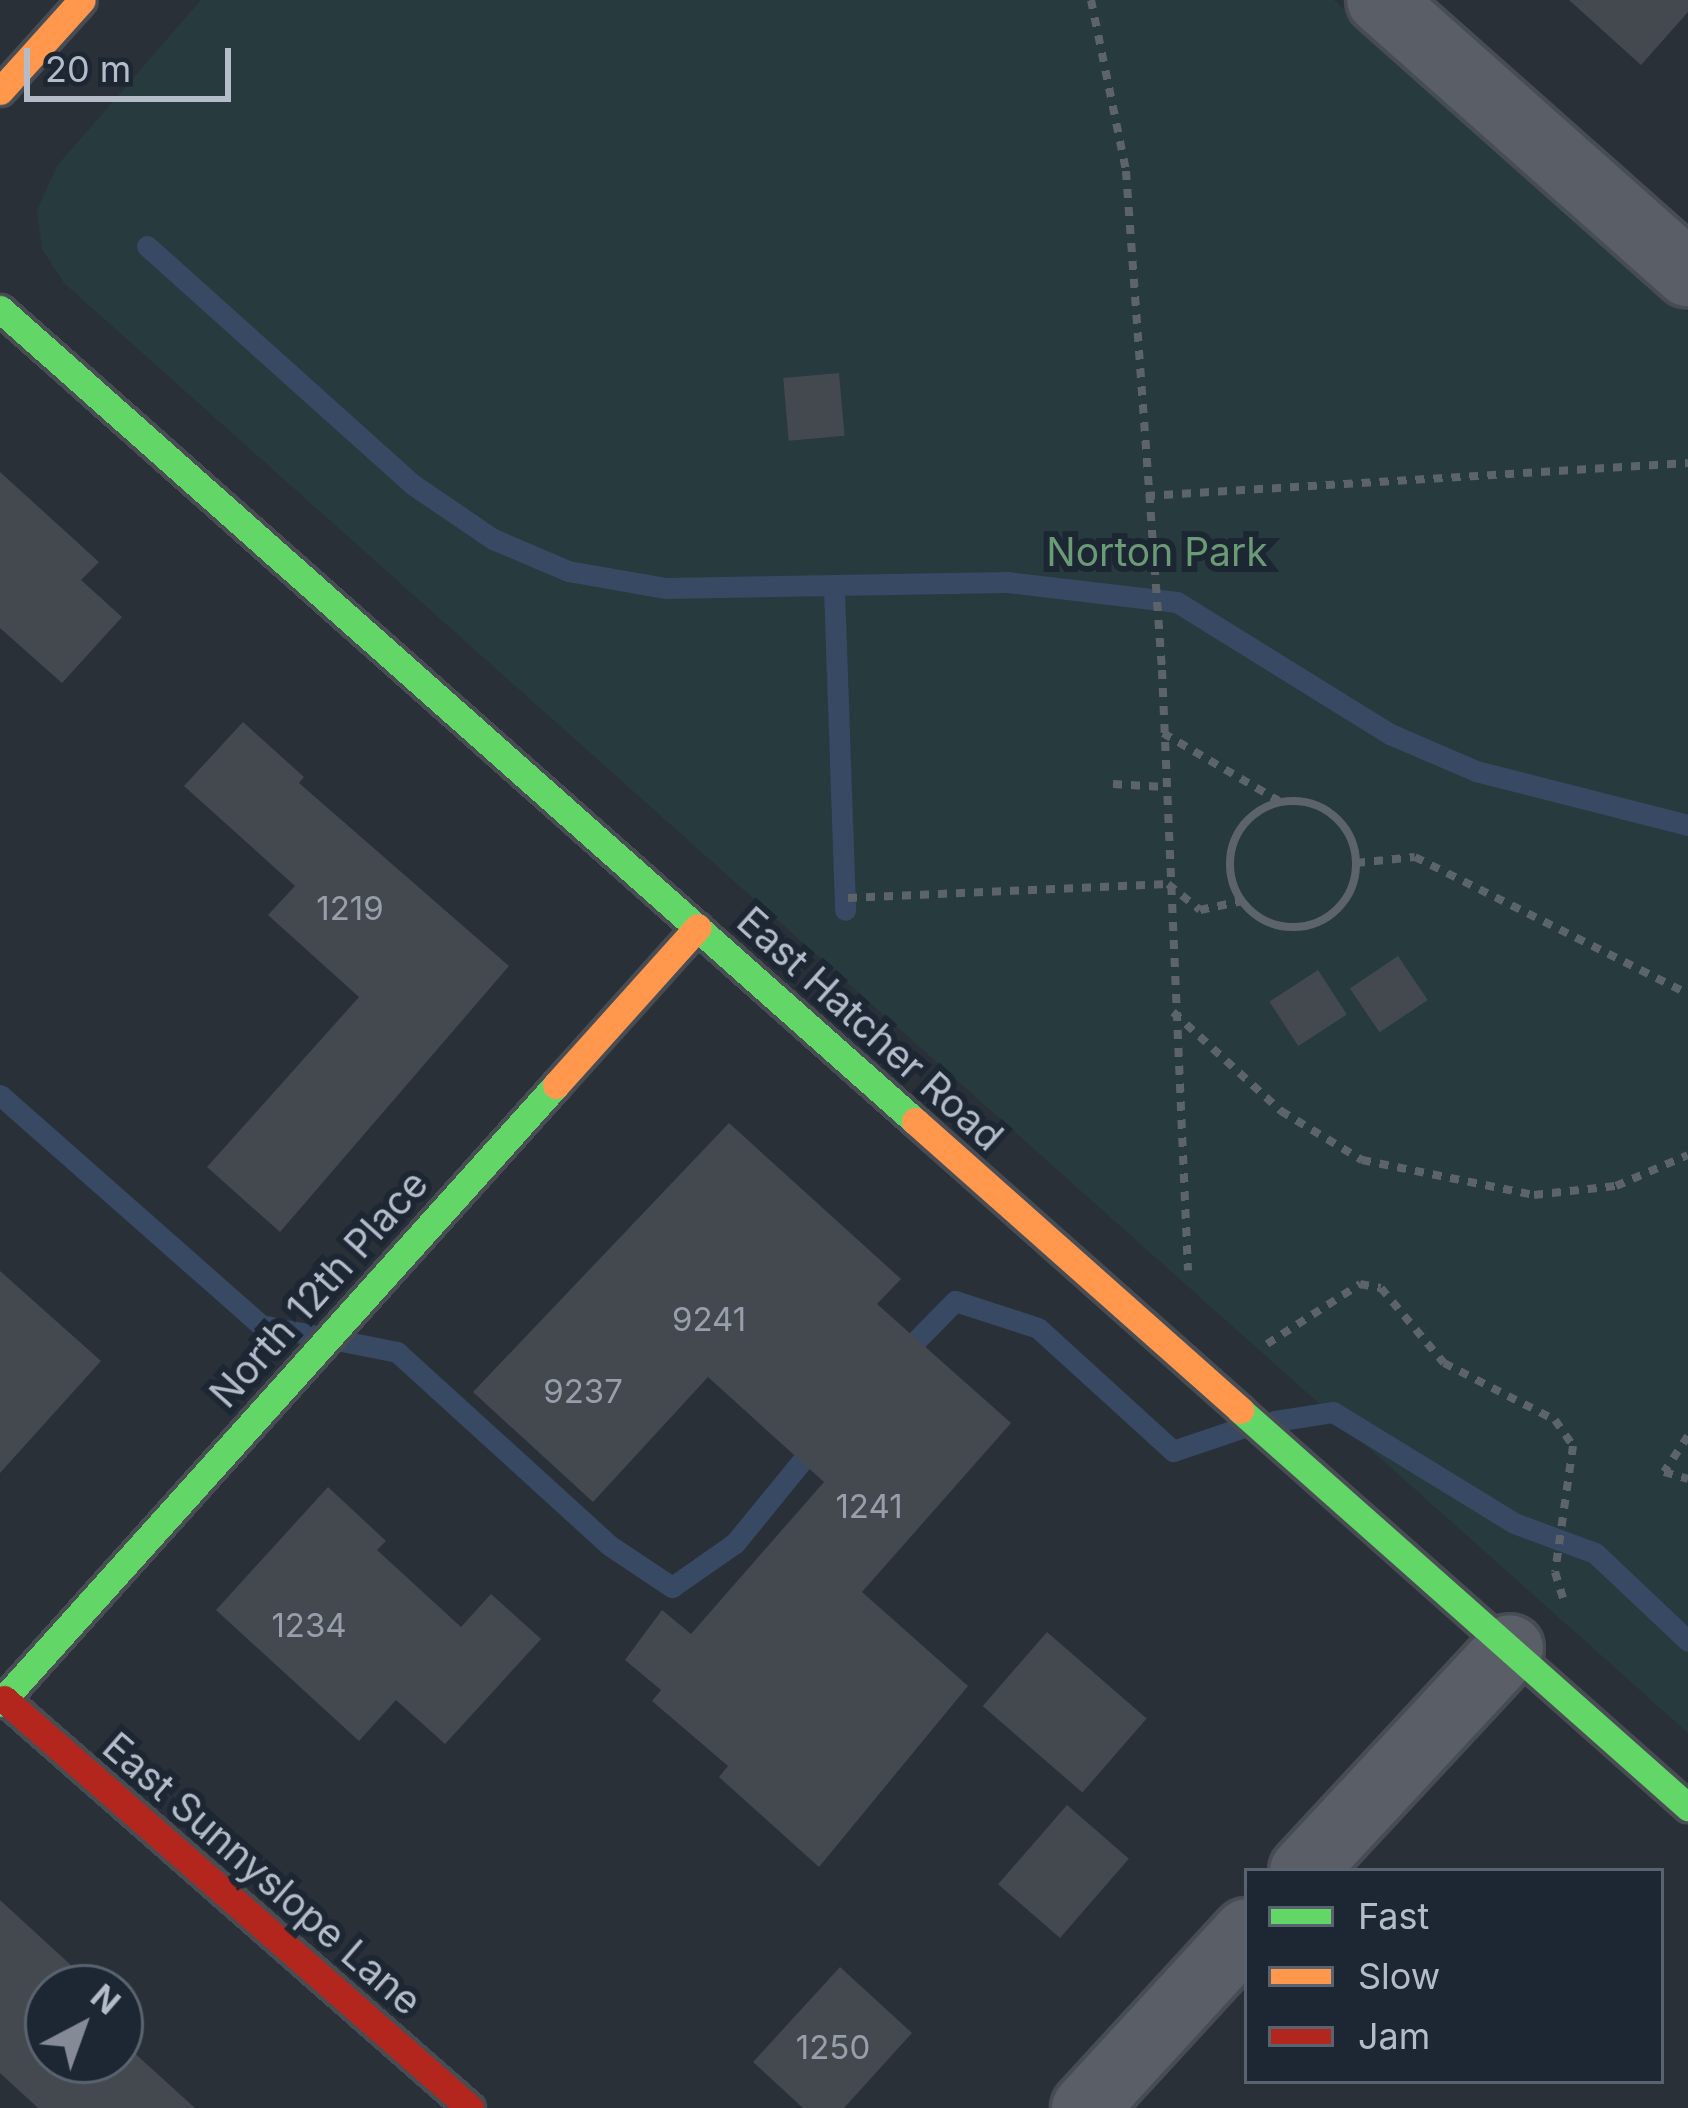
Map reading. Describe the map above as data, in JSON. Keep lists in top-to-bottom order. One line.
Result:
{"streets":{"street":["East Hatcher Road","North 12th Place","East Sunnyslope Lane"]},"crossings":[["East Hatcher Road","North 12th Place"],["North 12th Place","East Sunnyslope Lane"]],"parks":["Norton Park"],"house_numbers":["1219","9241","9237","1241","1234","1250"],"legend":["Fast","Slow","Jam"],"scale_bar":"20 m","north":"top right"}
